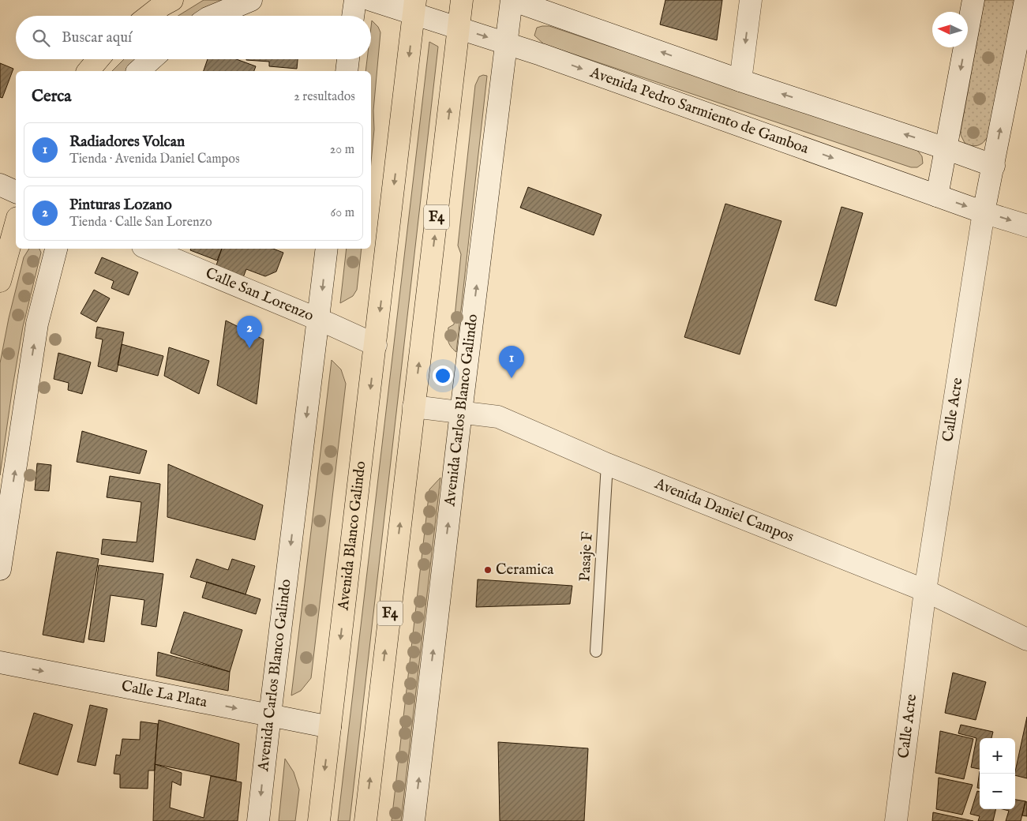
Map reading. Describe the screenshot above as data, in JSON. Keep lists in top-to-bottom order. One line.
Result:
{"streets":{"highway":["F4","Avenida Blanco Galindo"],"street":["Avenida Pedro Sarmiento de Gamboa","Calle San Lorenzo","Calle Acre","Avenida Carlos Blanco Galindo","Avenida Daniel Campos","Calle La Plata"],"lane":["Pasaje F"]},"crossings":[["Avenida Pedro Sarmiento de Gamboa","F4"],["Avenida Pedro Sarmiento de Gamboa","Calle Acre"],["Avenida Pedro Sarmiento de Gamboa","Avenida Carlos Blanco Galindo"],["F4","Avenida Daniel Campos"],["Calle San Lorenzo","Avenida Carlos Blanco Galindo"],["Calle San Lorenzo","Avenida Blanco Galindo"],["Calle Acre","Avenida Daniel Campos"],["Avenida Carlos Blanco Galindo","Avenida Daniel Campos"],["Avenida Carlos Blanco Galindo","Calle La Plata"],["Avenida Daniel Campos","Pasaje F"],["Avenida Blanco Galindo","Calle La Plata"]],"one_way":["Calle La Plata"],"places":["Ceramica"],"north":"left","page":{"search":"Buscar aquí","heading":["Cerca","2 resultados"],"list":[{"mark":"1","name":"Radiadores Volcan","note":"Tienda · Avenida Daniel Campos","value":"20 m"},{"mark":"2","name":"Pinturas Lozano","note":"Tienda · Calle San Lorenzo","value":"60 m"}],"pins":["2","1"],"map_buttons":["+","−"]}}
